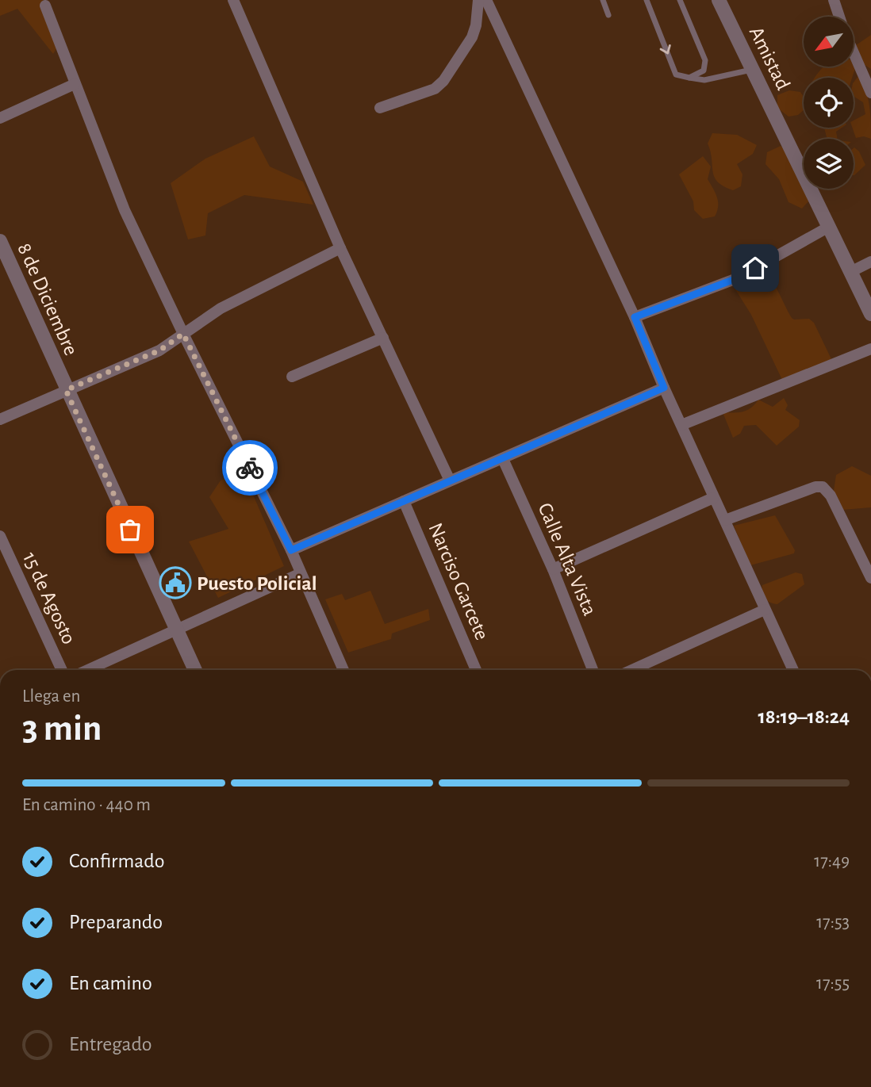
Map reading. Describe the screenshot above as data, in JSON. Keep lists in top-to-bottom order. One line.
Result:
{"streets":{"street":["Amistad","8 de Diciembre","Calle Alta Vista","Narciso Garcete","15 de Agosto"]},"places":{"public building":["Puesto Policial"]},"north":"bottom left","page":{"heading":["3 min","Llega en","18:19–18:24"],"bar":"En camino · 440 m","list":[["Confirmado","17:49"],["Preparando","17:53"],["En camino","17:55"],"Entregado"]}}
